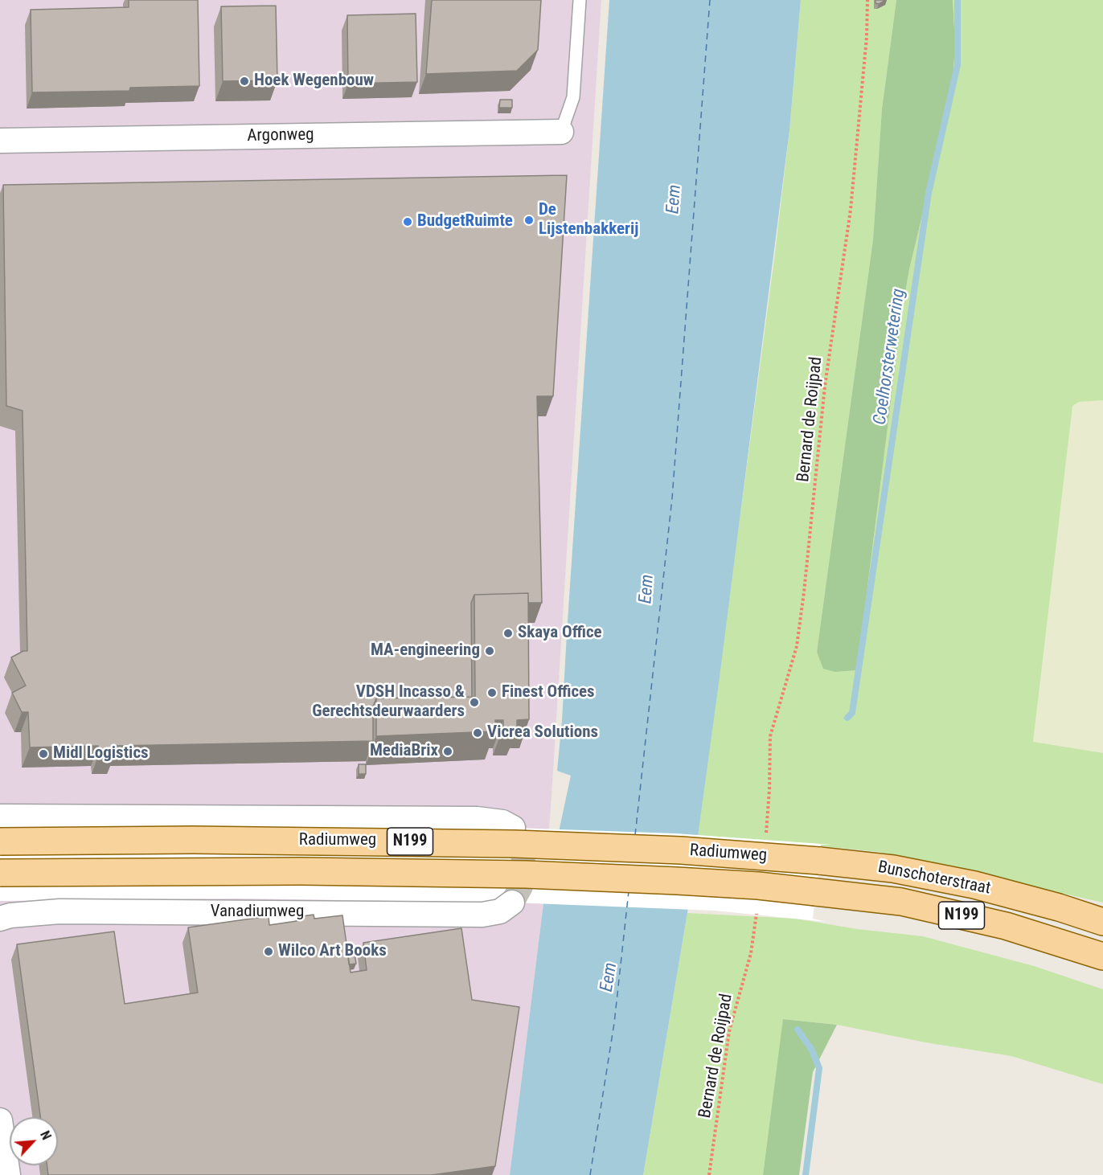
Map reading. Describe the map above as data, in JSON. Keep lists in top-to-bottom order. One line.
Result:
{"streets":{"main road":["Radiumweg","N199","Bunschoterstraat"],"street":["Argonweg","Vanadiumweg"],"path":["Bernard de Roijpad"]},"crossings":[["Radiumweg","Bunschoterstraat"]],"water":["Eem","Coelhorsterwetering"],"places":["Hoek Wegenbouw","De Lijstenbakkerij","BudgetRuimte","Skaya Office","MA-engineering","Finest Offices","VDSH Incasso & Gerechtsdeurwaarders","Vicrea Solutions","MediaBrix","Midl Logistics","Wilco Art Books"],"north":"top right"}
